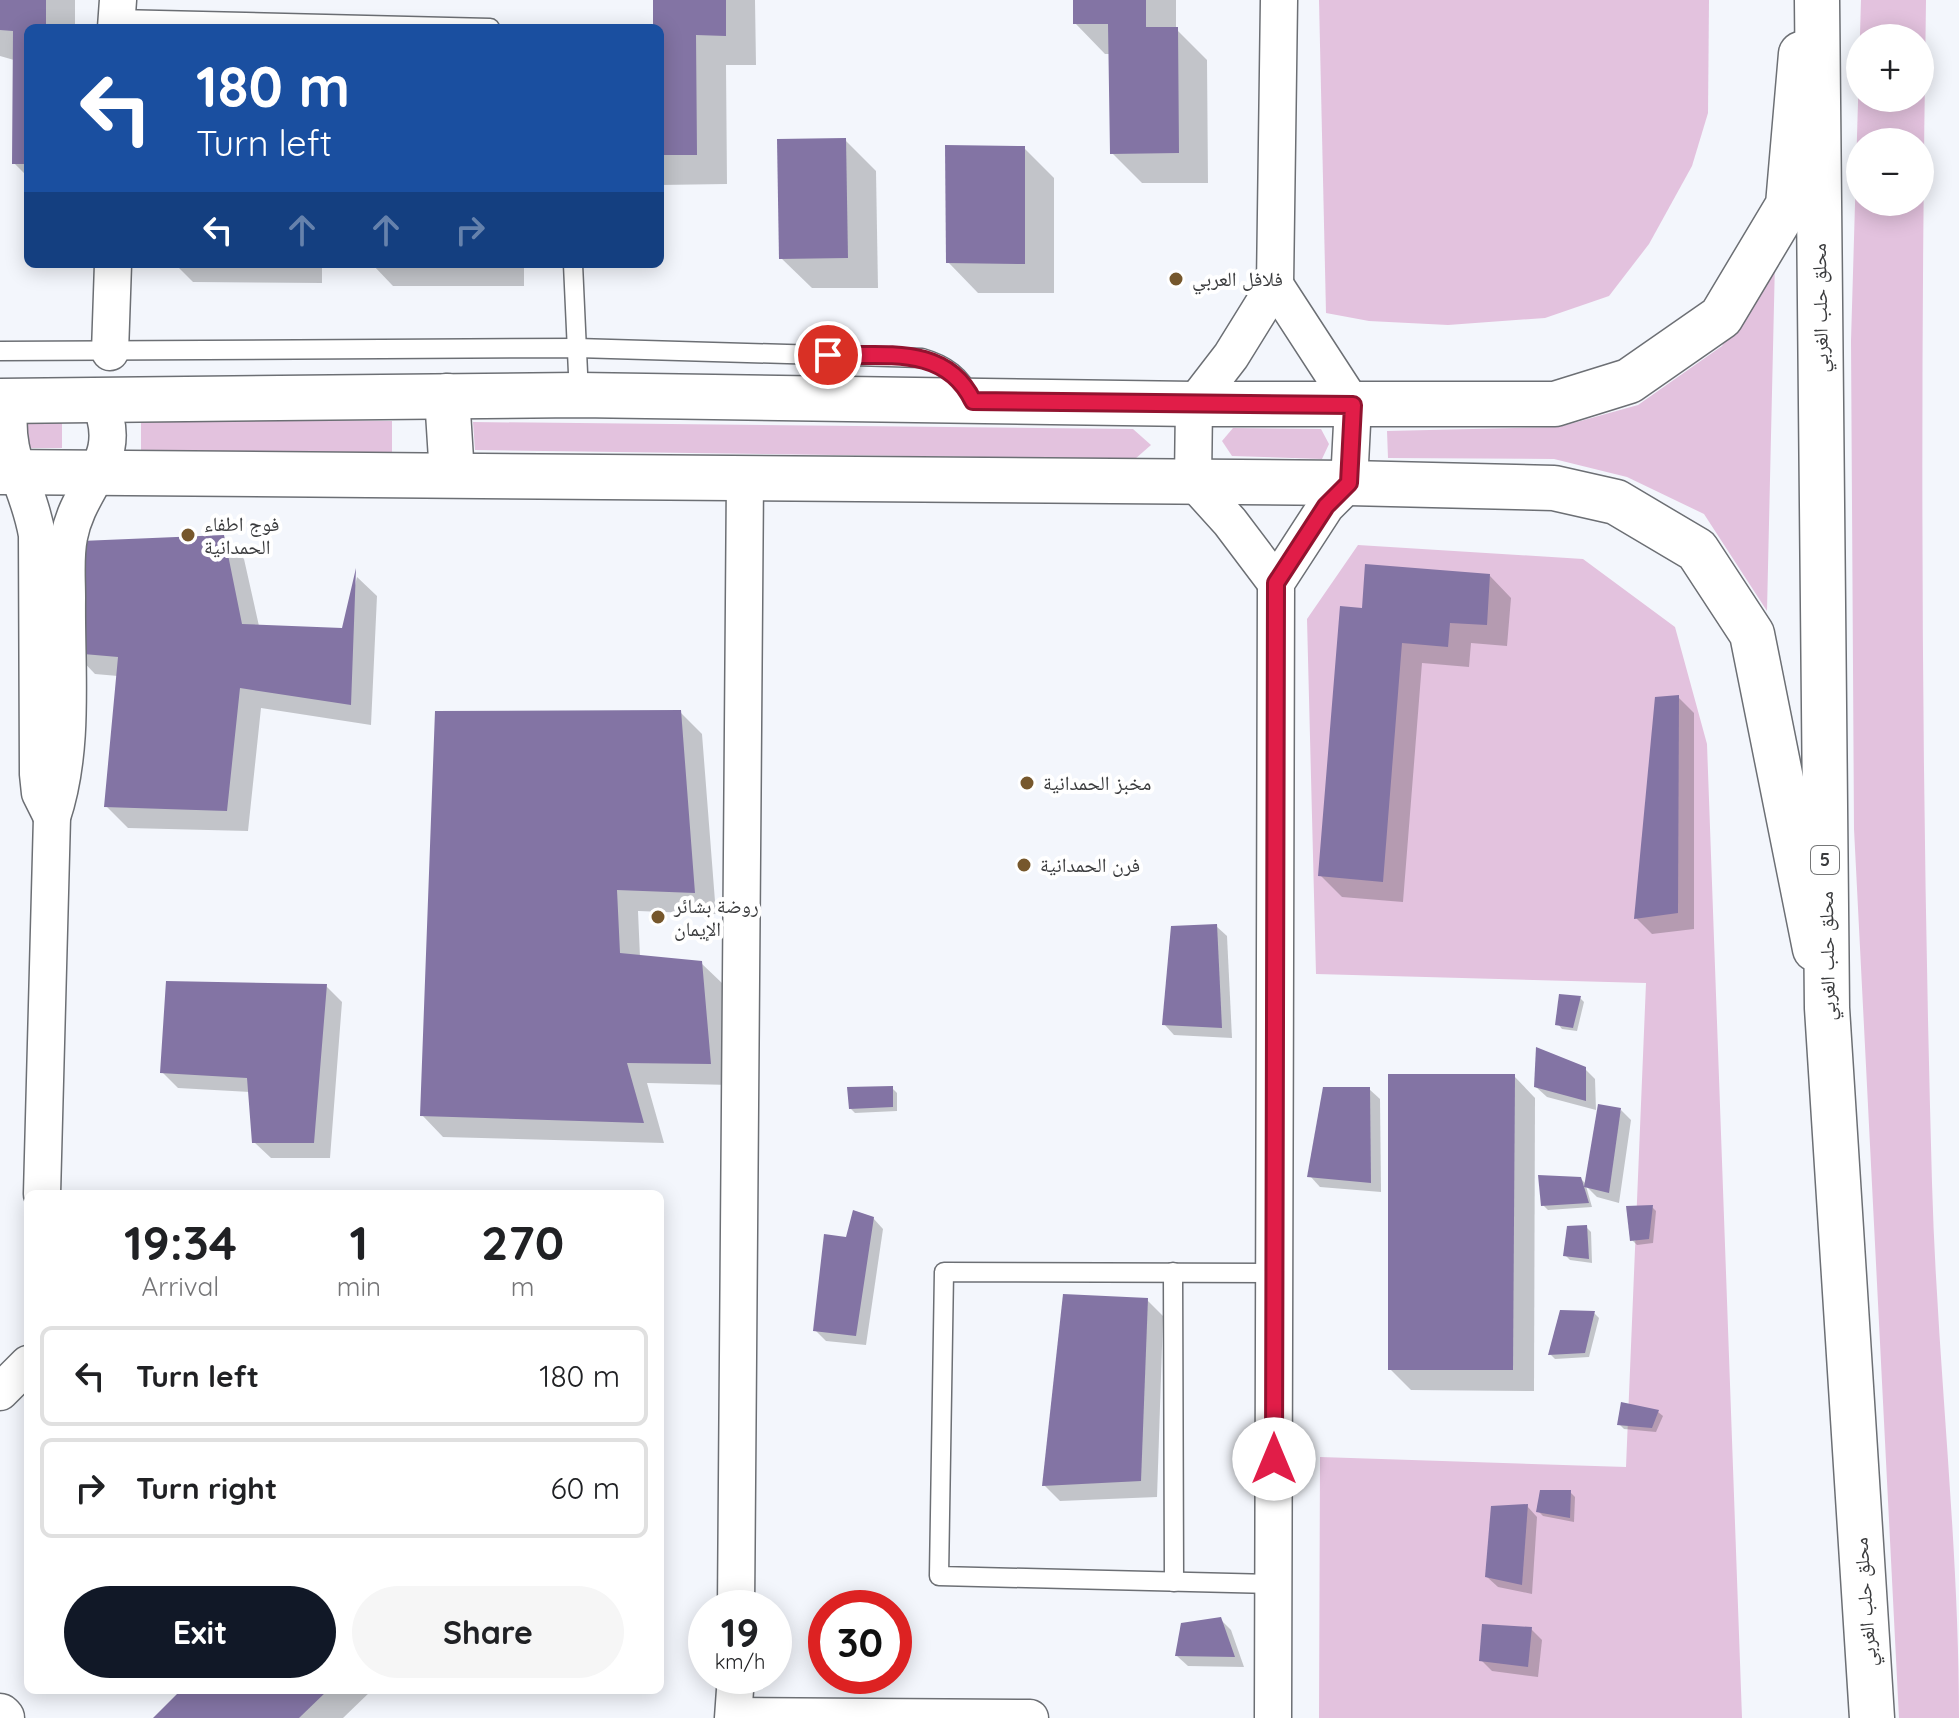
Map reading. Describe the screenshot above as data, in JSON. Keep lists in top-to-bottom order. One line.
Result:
{"streets":{"main road":["محلق حلب الغربي","5"]},"places":["فلافل العربي","فوج اطفاء الحمدانية","مخبز الحمدانية","فرن الحمدانية","روضة بشائر الإيمان"],"page":{"map_buttons":["+","−"],"turn":["180 m","Turn left"],"eta":["19:34","Arrival","1","min","270","m"],"list":[{"name":"Turn left","value":"180 m"},{"name":"Turn right","value":"60 m"}],"buttons":["Exit","Share"],"speed":"19 km/h","limit":"30"}}
